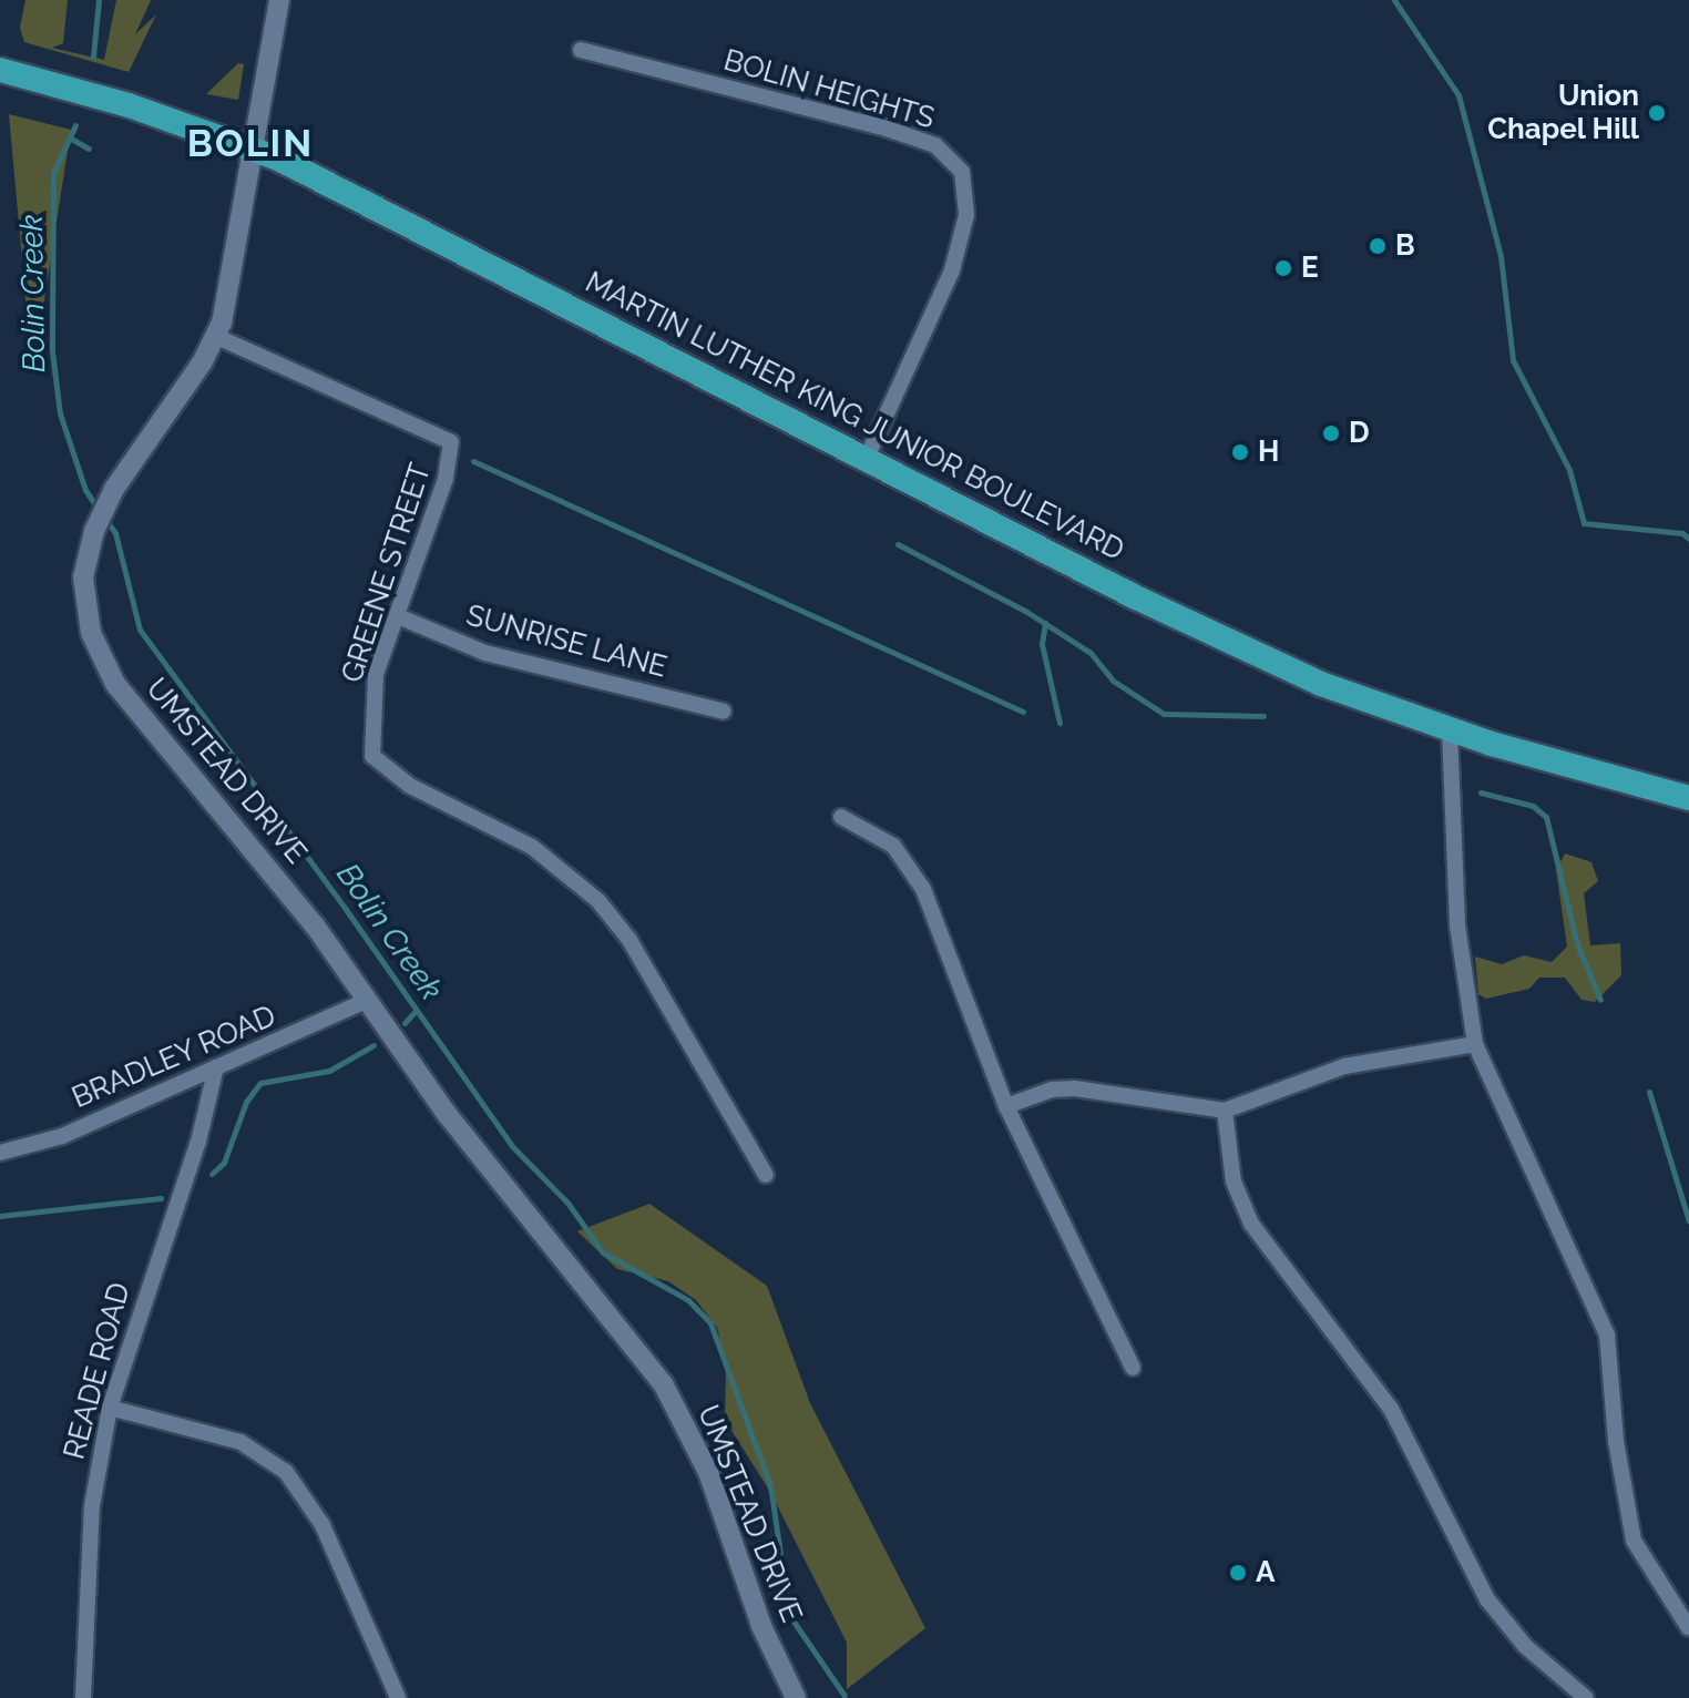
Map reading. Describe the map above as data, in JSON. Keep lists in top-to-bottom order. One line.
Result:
{"streets":{"main road":["MARTIN LUTHER KING JUNIOR BOULEVARD"],"street":["BOLIN HEIGHTS","GREENE STREET","SUNRISE LANE","UMSTEAD DRIVE","BRADLEY ROAD","READE ROAD"]},"crossings":[["BOLIN HEIGHTS","MARTIN LUTHER KING JUNIOR BOULEVARD"],["MARTIN LUTHER KING JUNIOR BOULEVARD","UMSTEAD DRIVE"],["GREENE STREET","SUNRISE LANE"],["GREENE STREET","UMSTEAD DRIVE"],["UMSTEAD DRIVE","BRADLEY ROAD"],["BRADLEY ROAD","READE ROAD"]],"districts":["BOLIN"],"water":["Bolin Creek"],"places":["Union Chapel Hill","B","E","D","H","A"]}
